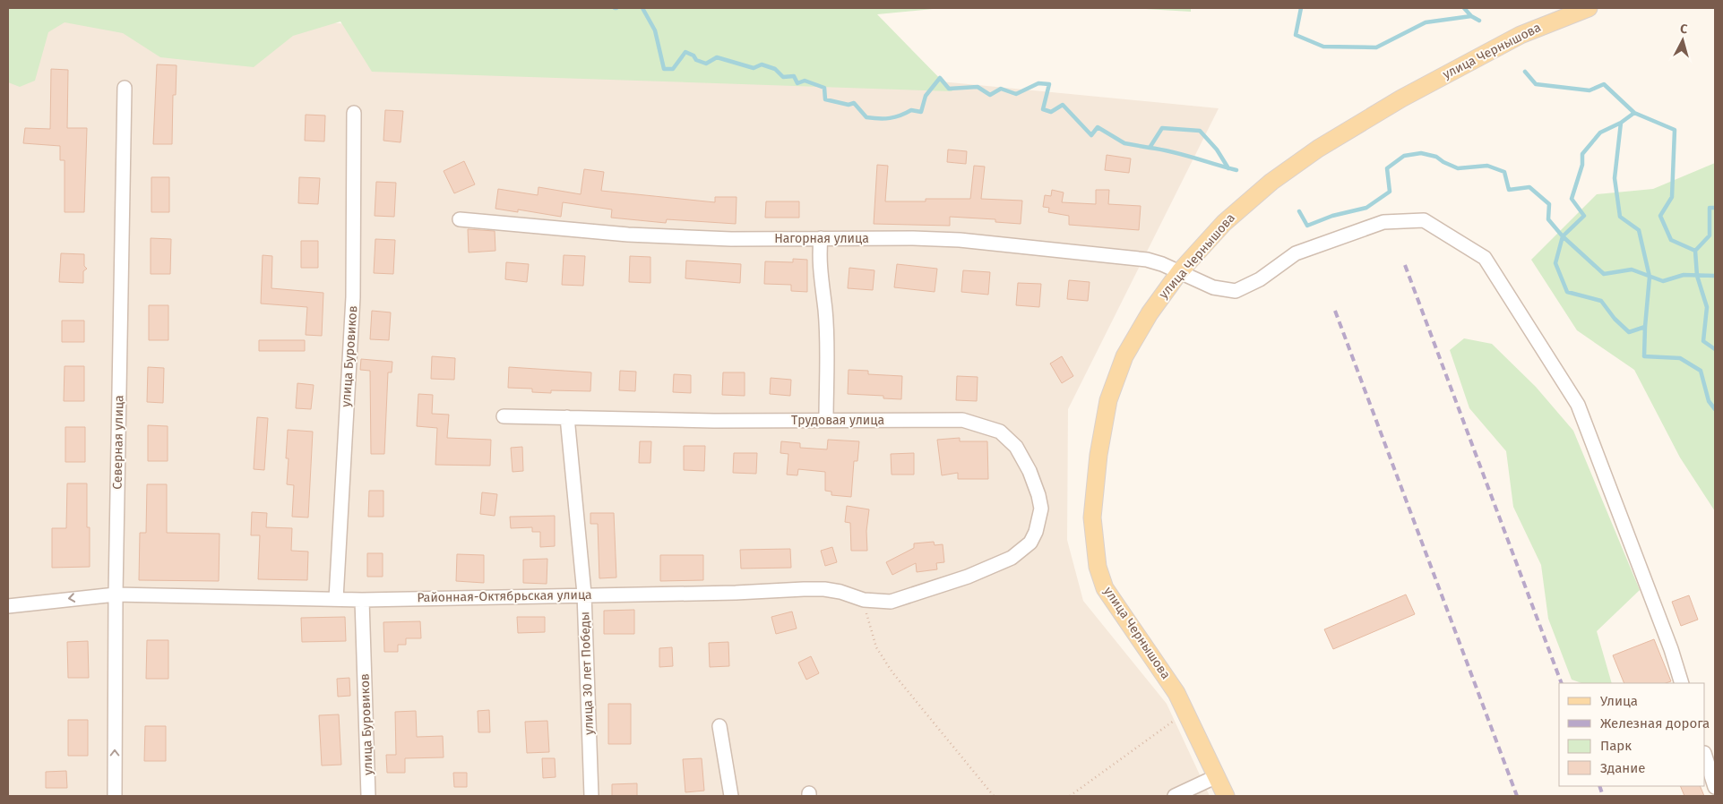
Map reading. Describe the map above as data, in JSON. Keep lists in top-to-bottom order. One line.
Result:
{"streets":{"main road":["улица Чернышова"],"street":["Нагорная улица","улица Буровиков","Трудовая улица","Северная улица","Районная-Октябрьская улица","улица 30 лет Победы"]},"crossings":[["улица Чернышова","Нагорная улица"],["улица Буровиков","Районная-Октябрьская улица"],["Трудовая улица","Районная-Октябрьская улица"],["Трудовая улица","улица 30 лет Победы"],["Северная улица","Районная-Октябрьская улица"],["Районная-Октябрьская улица","улица 30 лет Победы"]],"legend":["Улица","Железная дорога","Парк","Здание"],"north":"top"}
